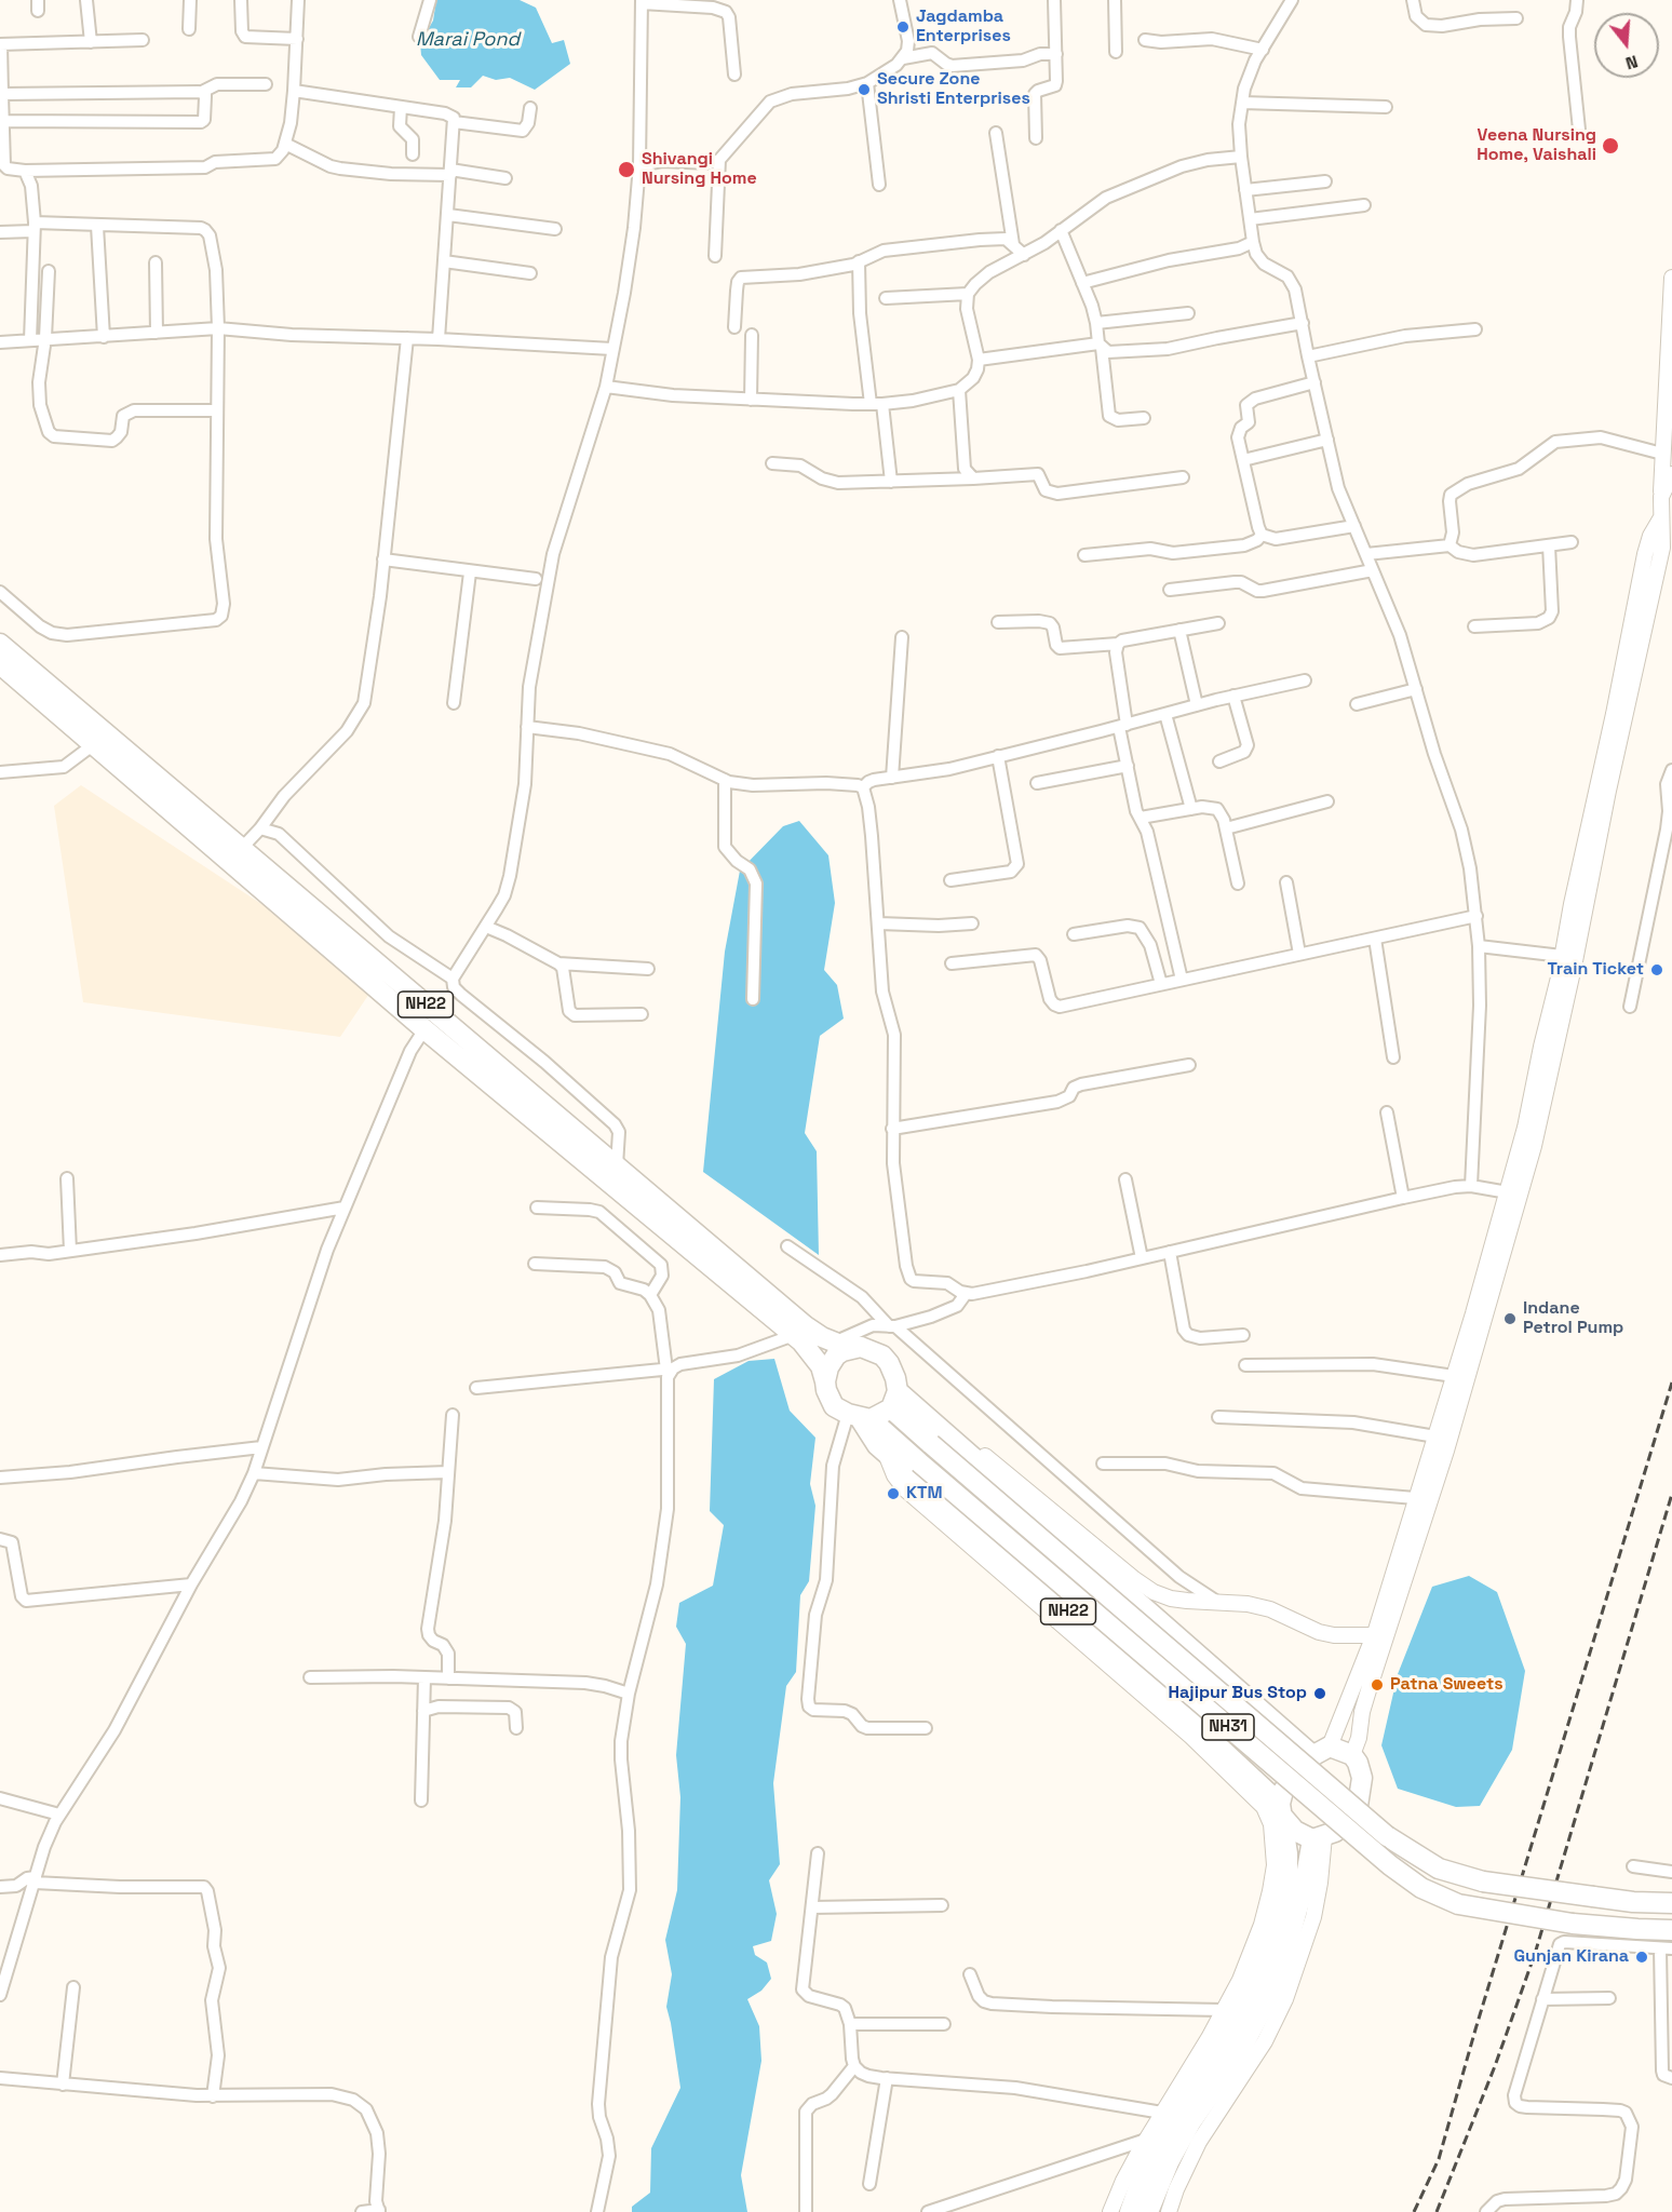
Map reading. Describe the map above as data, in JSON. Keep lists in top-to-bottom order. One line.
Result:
{"streets":{"highway":["NH22","NH31"]},"crossings":[["NH22","NH31"]],"water":["Marai Pond"],"places":["Jagdamba Enterprises","Secure Zone Shristi Enterprises","Veena Nursing Home, Vaishali","Shivangi Nursing Home","Train Ticket","Indane Petrol Pump","KTM","Patna Sweets","Hajipur Bus Stop","Gunjan Kirana"],"north":"bottom"}
